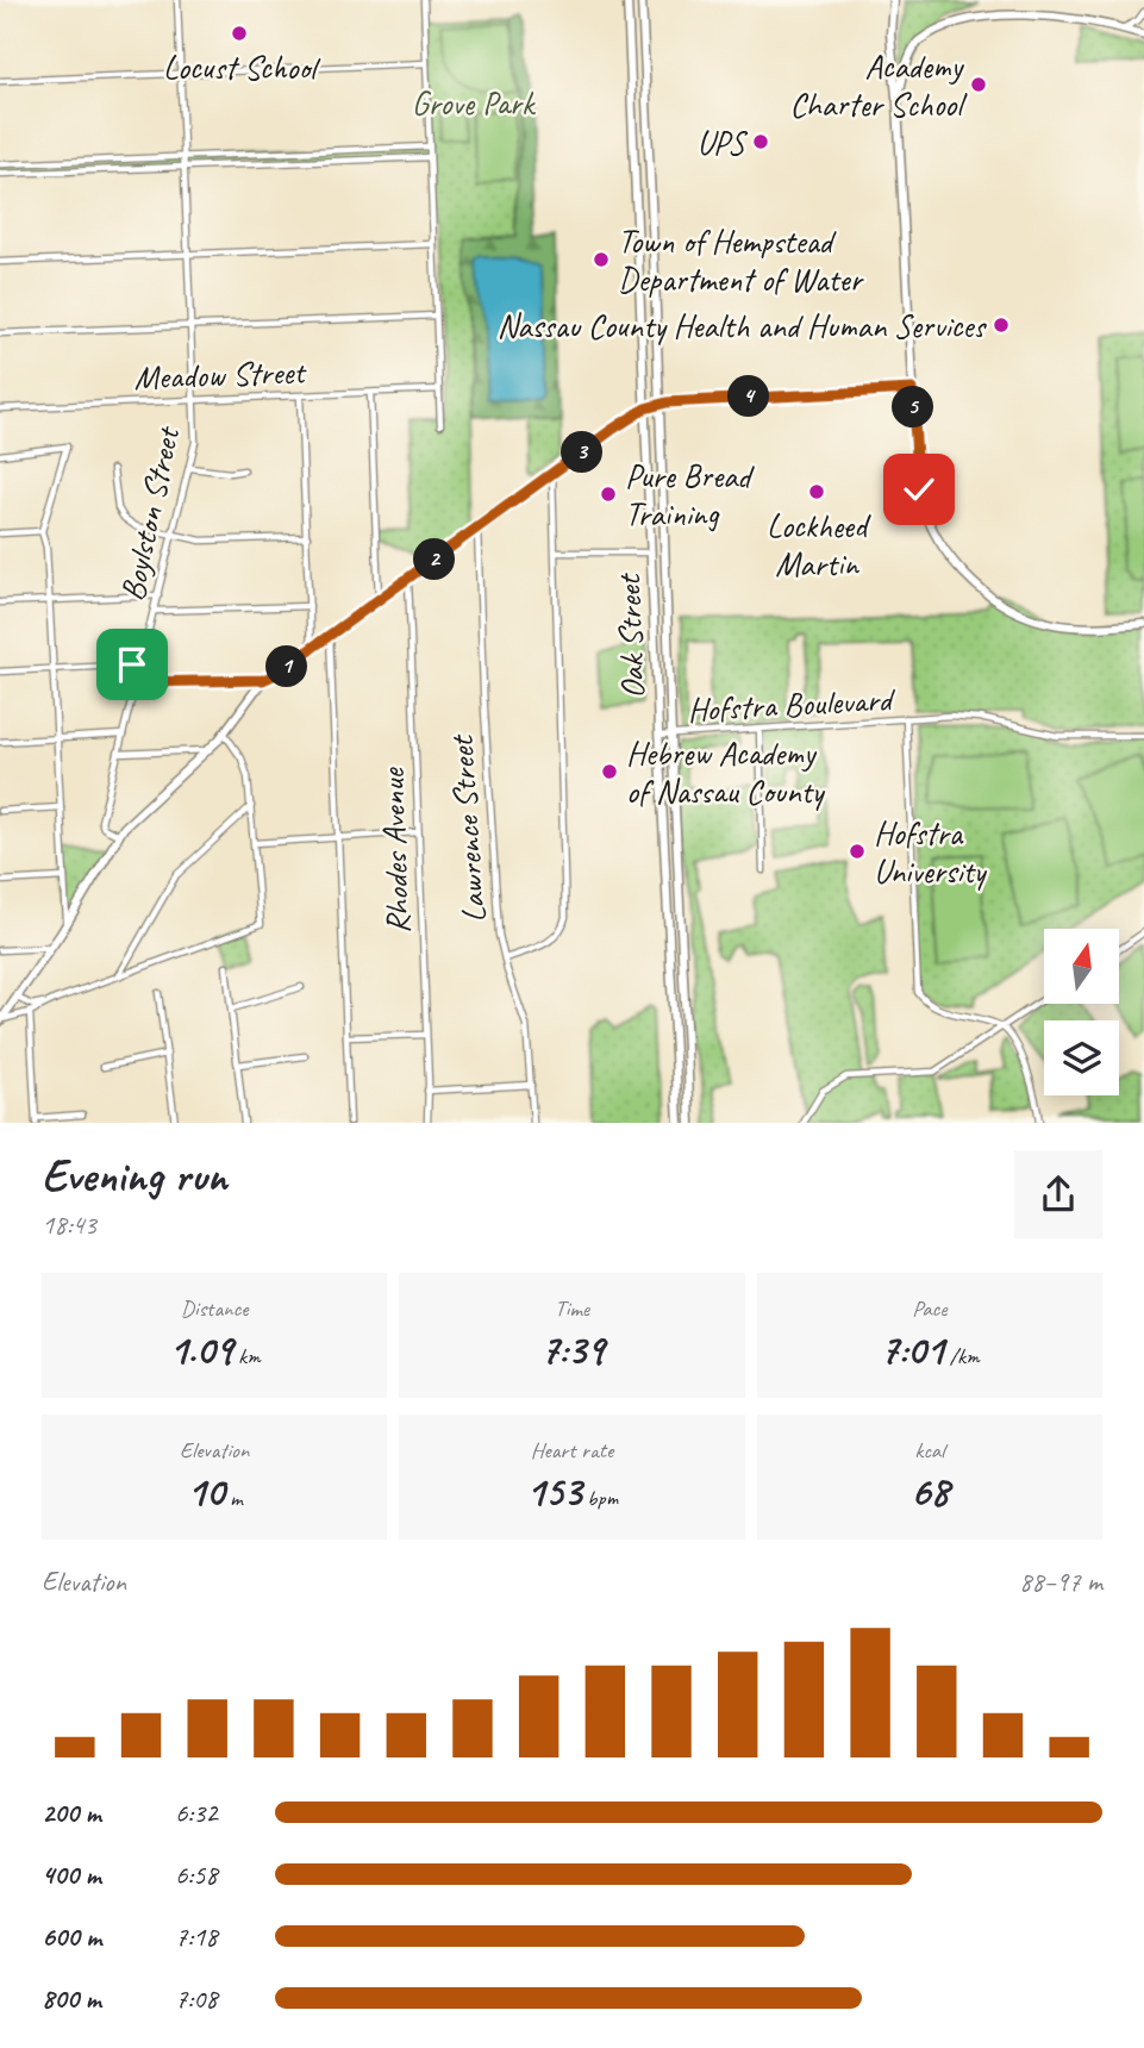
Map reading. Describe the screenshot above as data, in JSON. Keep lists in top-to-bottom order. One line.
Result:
{"streets":{"street":["Meadow Street","Boylston Street","Oak Street","Hofstra Boulevard","Lawrence Street","Rhodes Avenue"]},"crossings":[["Meadow Street","Boylston Street"],["Oak Street","Hofstra Boulevard"]],"parks":["Grove Park"],"places":["Locust School","Academy Charter School","UPS","Town of Hempstead Department of Water","Nassau County Health and Human Services","Lockheed Martin","Pure Bread Training","Hebrew Academy of Nassau County","Hofstra University"],"north":"top","page":{"pins":["4","5","3","2","1"],"heading":["Evening run","18:43"],"stats":[["Distance","1.09 km"],["Time","7:39"],["Pace","7:01 /km"],["Elevation","10 m"],["Heart rate","153 bpm"],["kcal","68"]],"chart":["Elevation","88–97 m"],"list":[{"name":"200 m","note":"6:32"},{"name":"400 m","note":"6:58"},{"name":"600 m","note":"7:18"},{"name":"800 m","note":"7:08"}]}}
